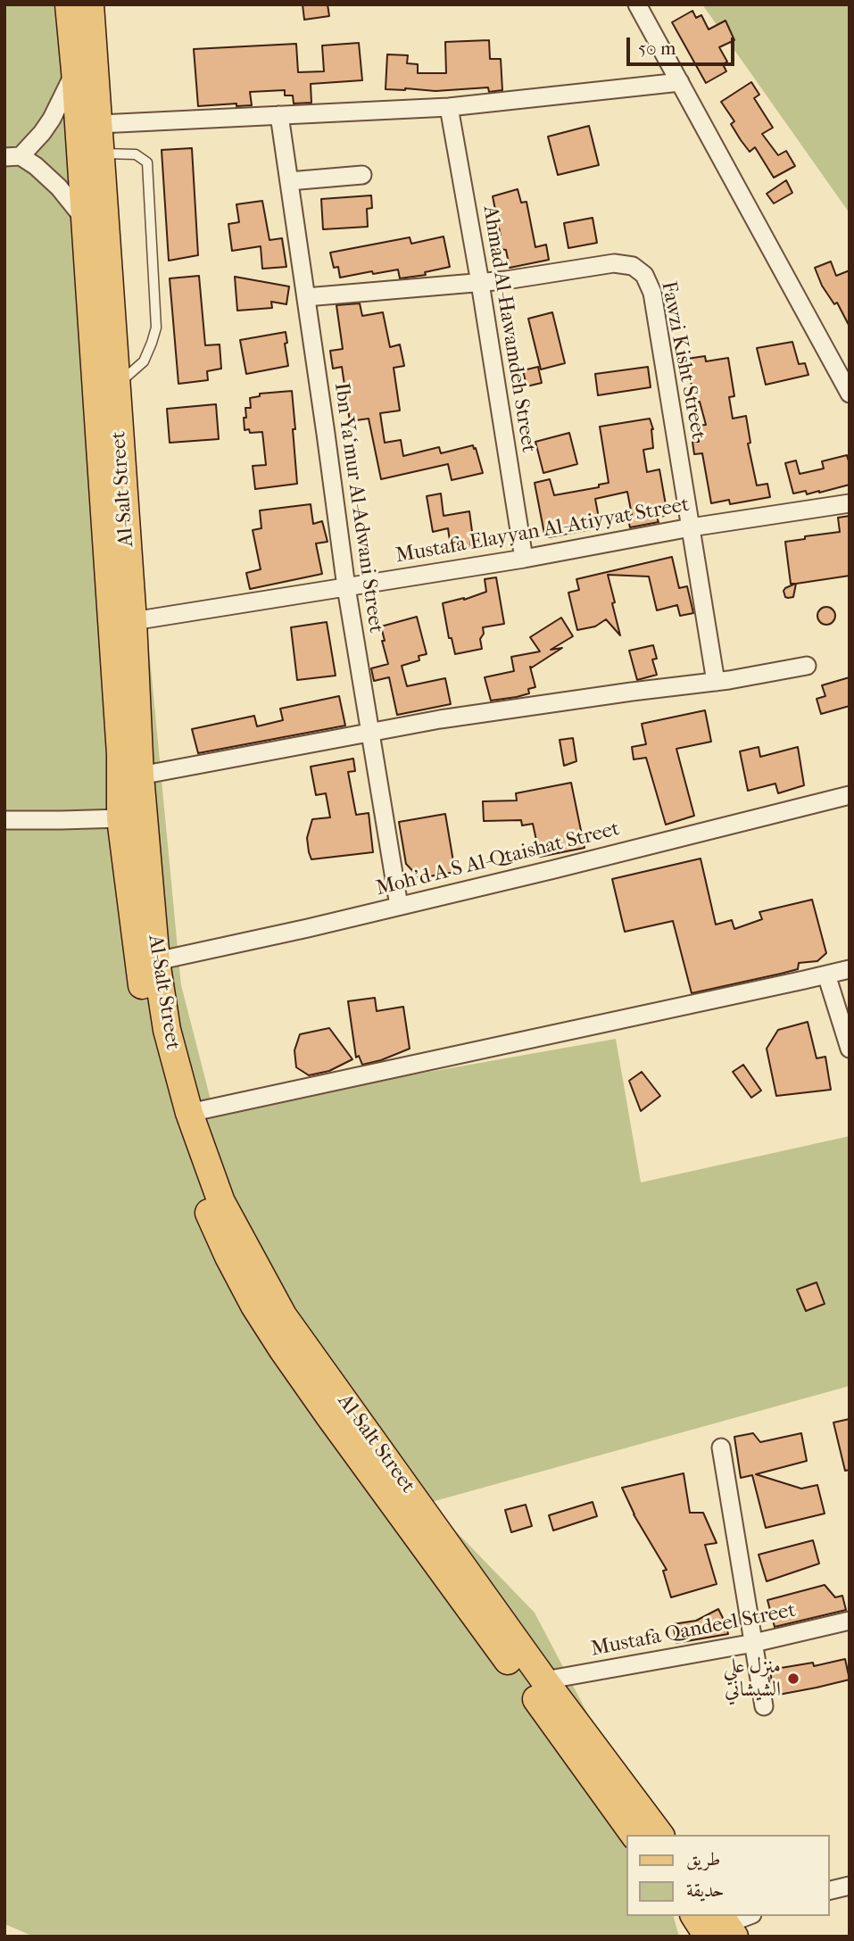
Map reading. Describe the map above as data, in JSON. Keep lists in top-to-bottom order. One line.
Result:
{"streets":{"main road":["Al-Salt Street"],"street":["Ahmad Al-Hawamdeh Street","Fawzi Kisht Street","Ibn Ya‘mur Al-Adwani Street","Mustafa Elayyan Al-Atiyyat Street","Moh'd A S Al-Qtaishat Street","Mustafa Qandeel Street"]},"crossings":[["Ahmad Al-Hawamdeh Street","Fawzi Kisht Street"],["Ahmad Al-Hawamdeh Street","Mustafa Elayyan Al-Atiyyat Street"],["Fawzi Kisht Street","Ibn Ya‘mur Al-Adwani Street"],["Fawzi Kisht Street","Mustafa Elayyan Al-Atiyyat Street"],["Al-Salt Street","Mustafa Elayyan Al-Atiyyat Street"],["Al-Salt Street","Moh'd A S Al-Qtaishat Street"],["Al-Salt Street","Mustafa Qandeel Street"],["Ibn Ya‘mur Al-Adwani Street","Mustafa Elayyan Al-Atiyyat Street"],["Ibn Ya‘mur Al-Adwani Street","Moh'd A S Al-Qtaishat Street"]],"places":["منزل علي الشيشاني"],"legend":["طريق","حديقة"],"scale_bar":"50 m"}
